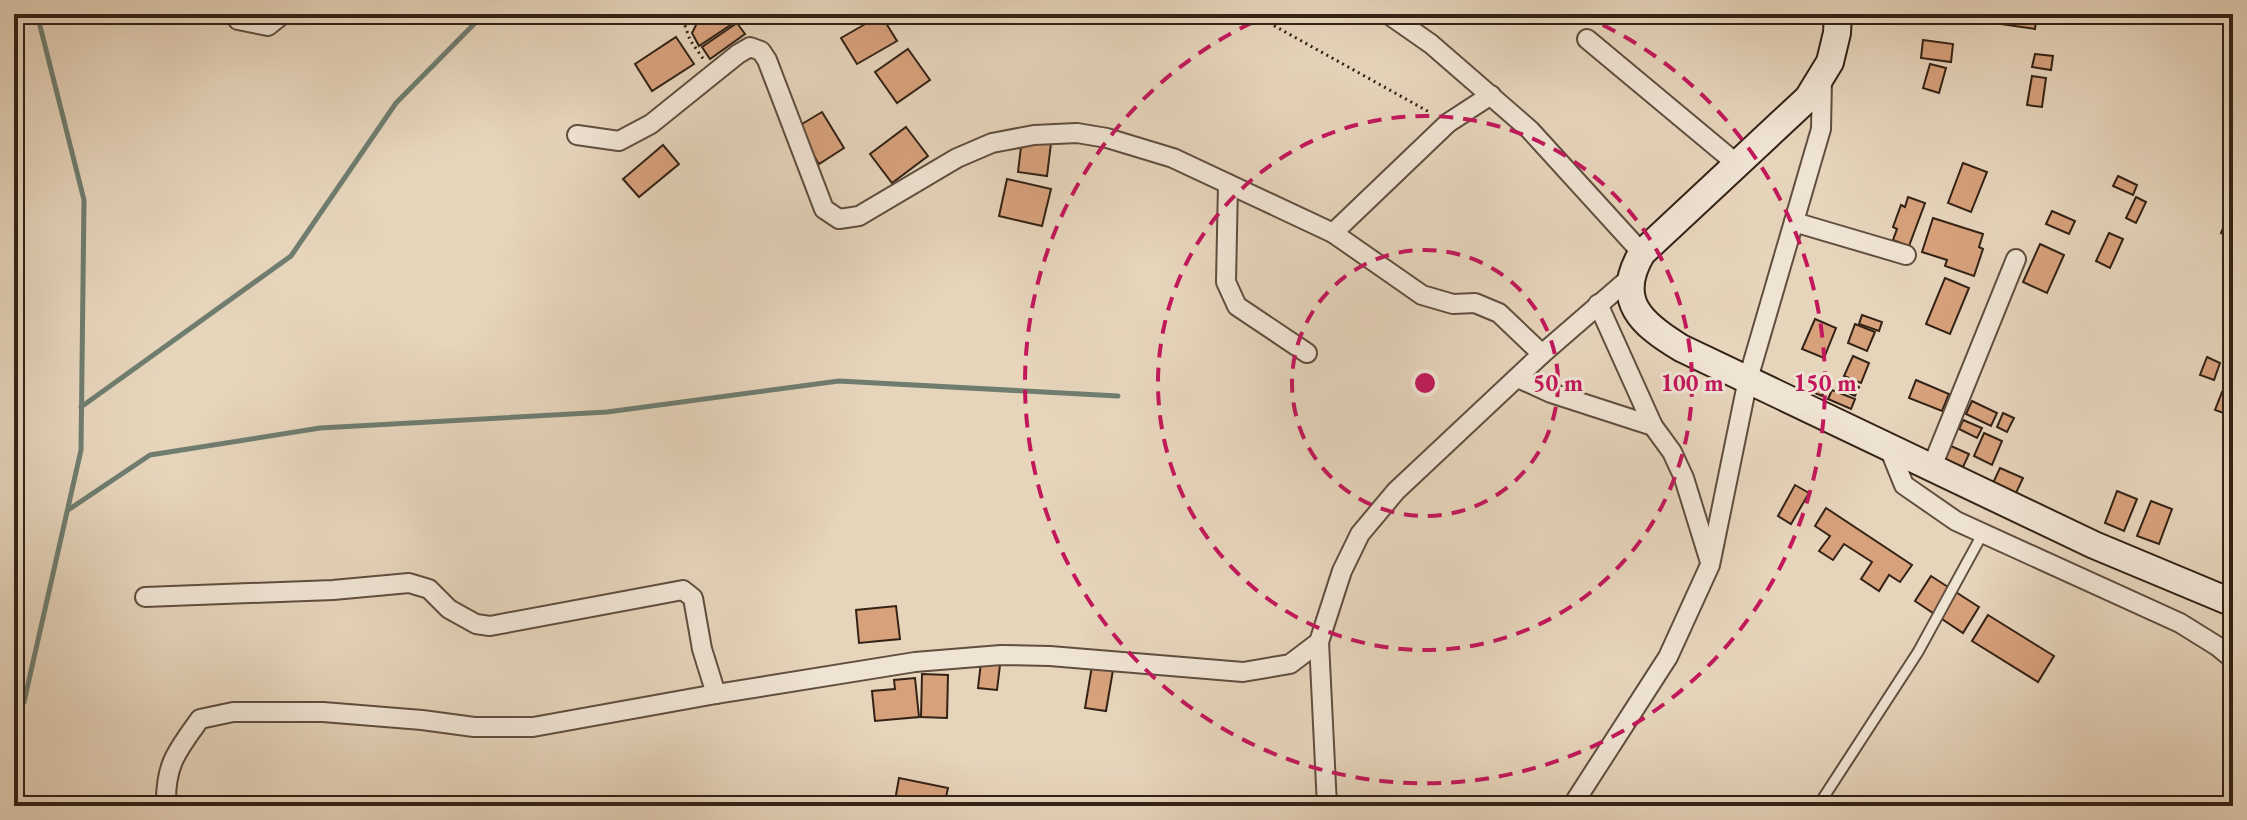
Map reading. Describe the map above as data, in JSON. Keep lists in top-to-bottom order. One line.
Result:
{"rings":["50 m","100 m","150 m"]}
